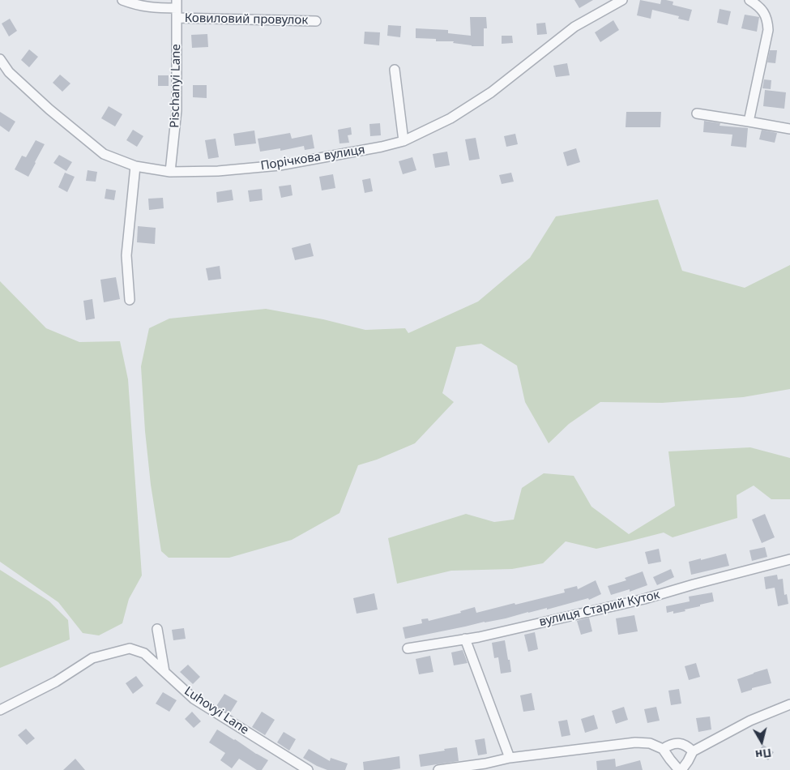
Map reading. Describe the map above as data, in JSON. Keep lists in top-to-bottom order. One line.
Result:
{"streets":{"street":["Ковиловий провулок","Pischanyi Lane","Порічкова вулиця","вулиця Старий Куток","Luhovyi Lane"]},"crossings":[["Ковиловий провулок","Pischanyi Lane"],["Pischanyi Lane","Порічкова вулиця"]],"north":"bottom"}
